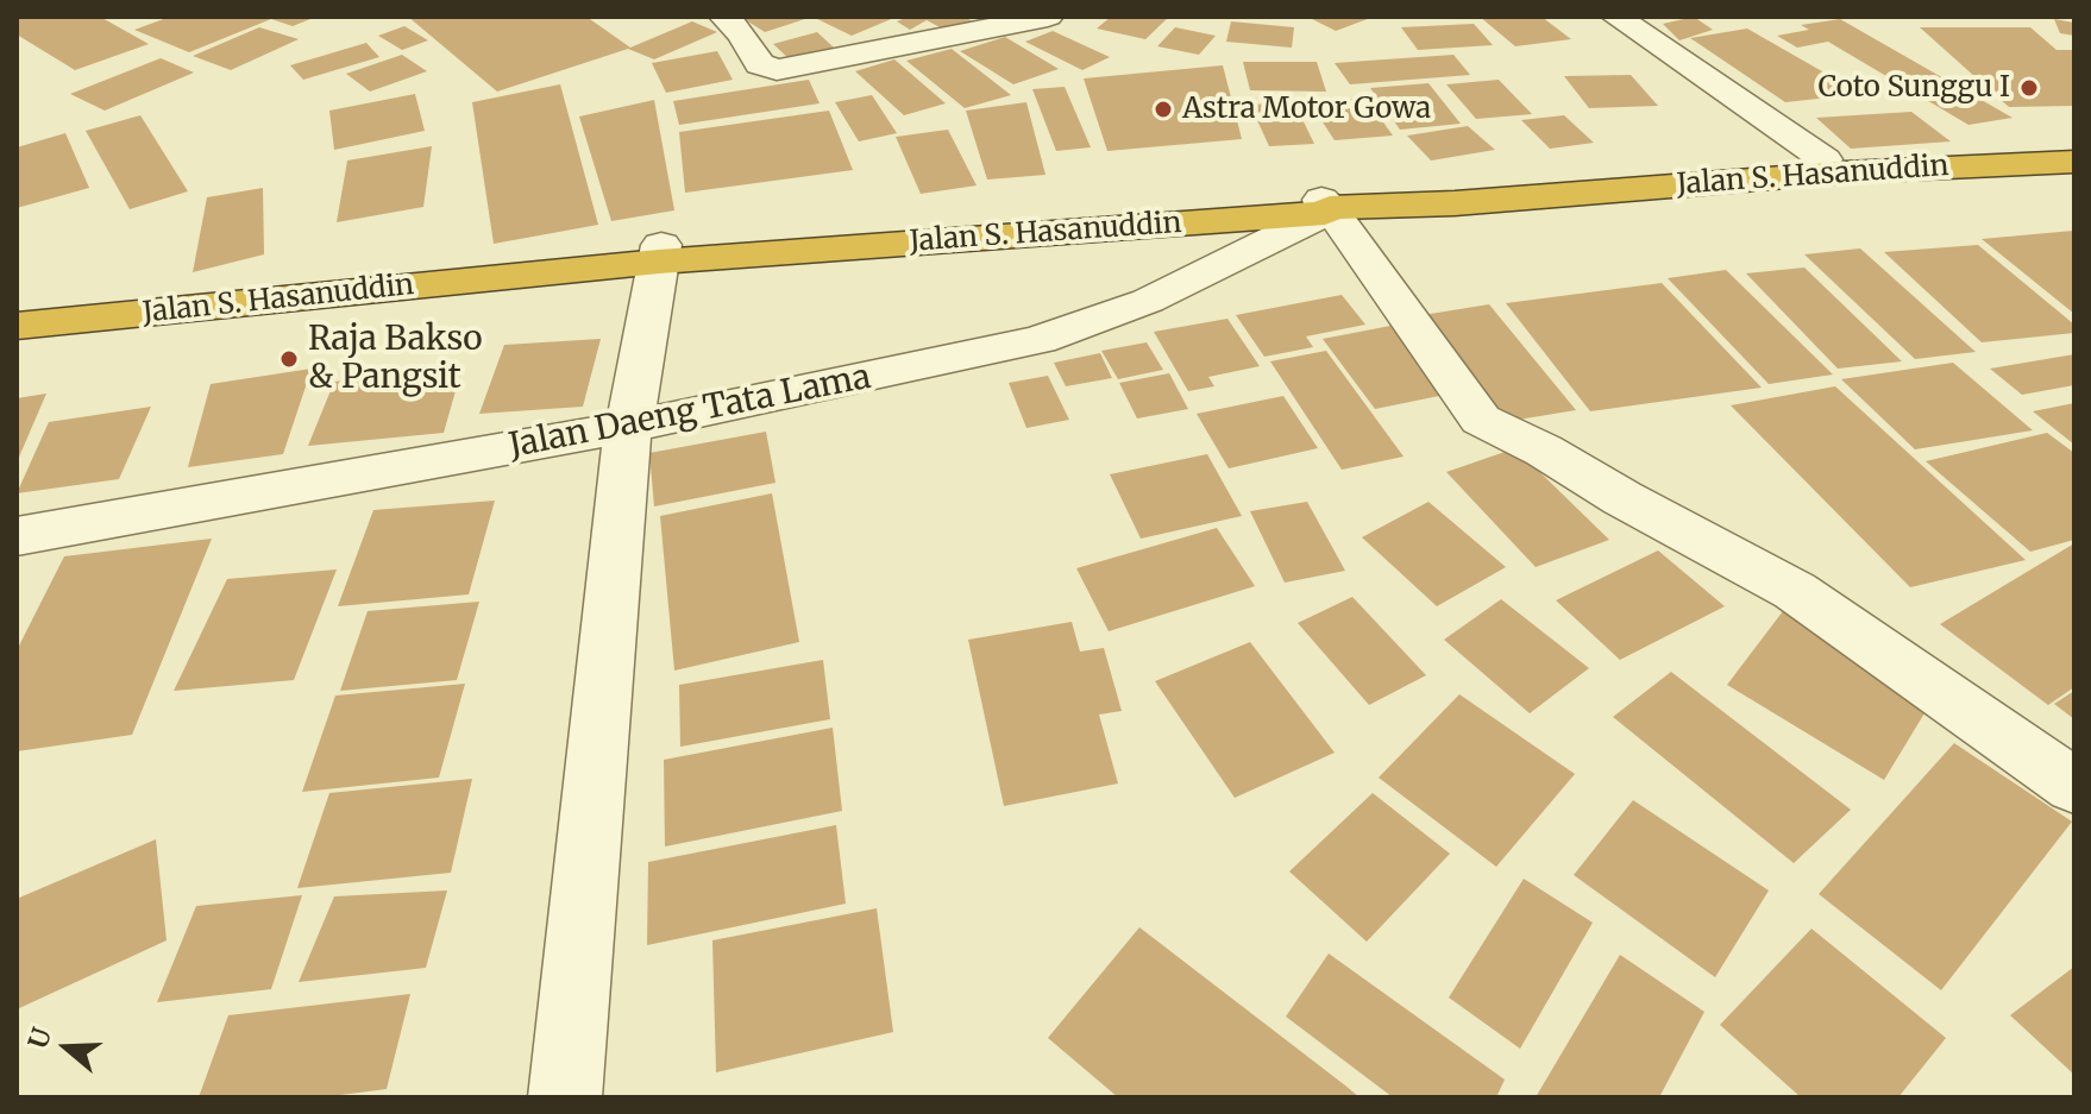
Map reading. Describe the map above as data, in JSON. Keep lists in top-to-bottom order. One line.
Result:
{"streets":{"highway":["Jalan S. Hasanuddin"],"street":["Jalan Daeng Tata Lama"]},"crossings":[["Jalan S. Hasanuddin","Jalan Daeng Tata Lama"]],"places":["Coto Sunggu I","Astra Motor Gowa","Raja Bakso & Pangsit"],"north":"left"}
